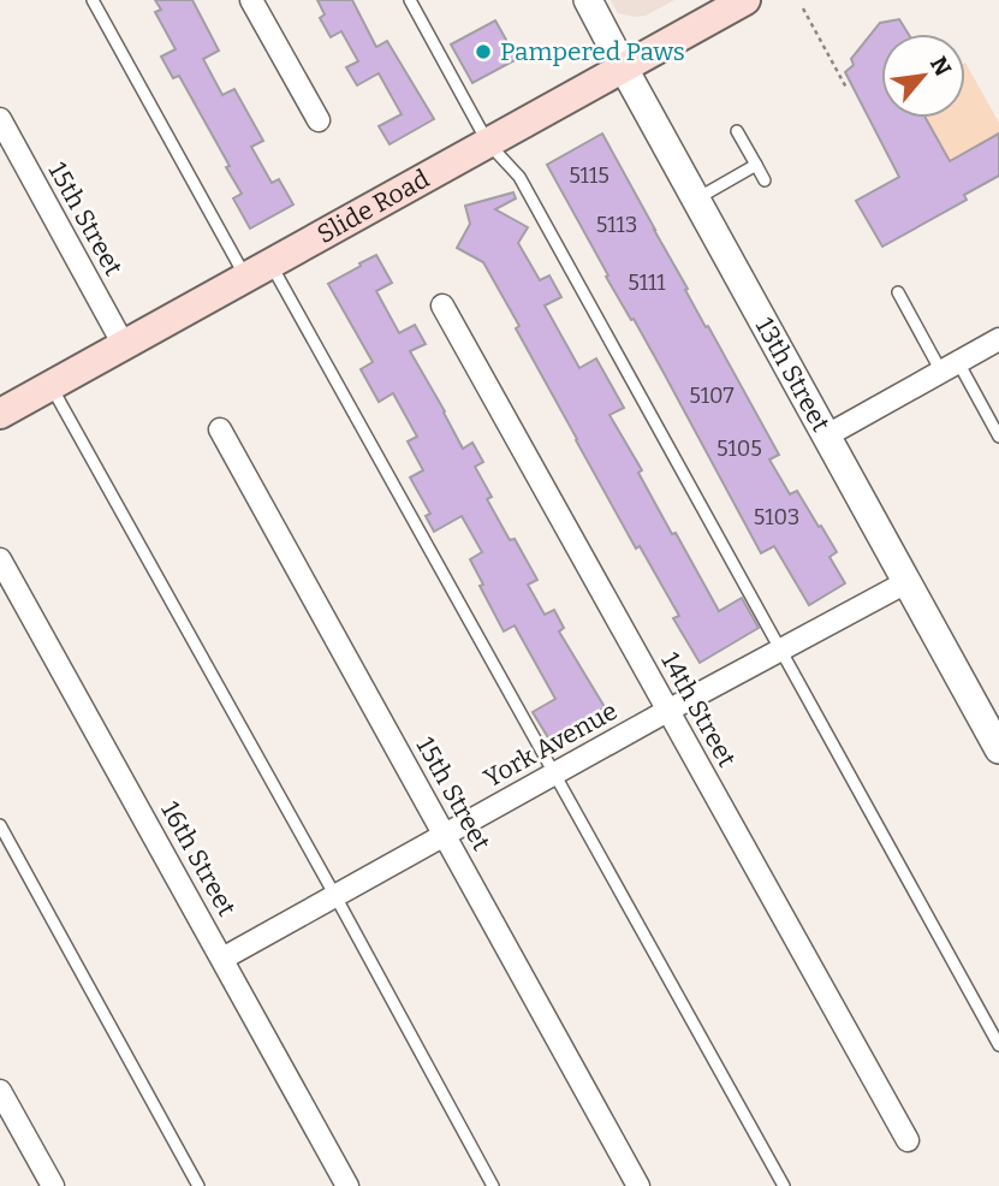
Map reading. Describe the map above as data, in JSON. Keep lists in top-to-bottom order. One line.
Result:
{"streets":{"main road":["Slide Road"],"street":["15th Street","13th Street","14th Street","York Avenue","16th Street"]},"crossings":[["Slide Road","15th Street"],["Slide Road","13th Street"],["15th Street","York Avenue"],["13th Street","York Avenue"],["14th Street","York Avenue"],["York Avenue","16th Street"]],"places":["Pampered Paws"],"house_numbers":["5115","5113","5111","5107","5105","5103"],"north":"top right"}
